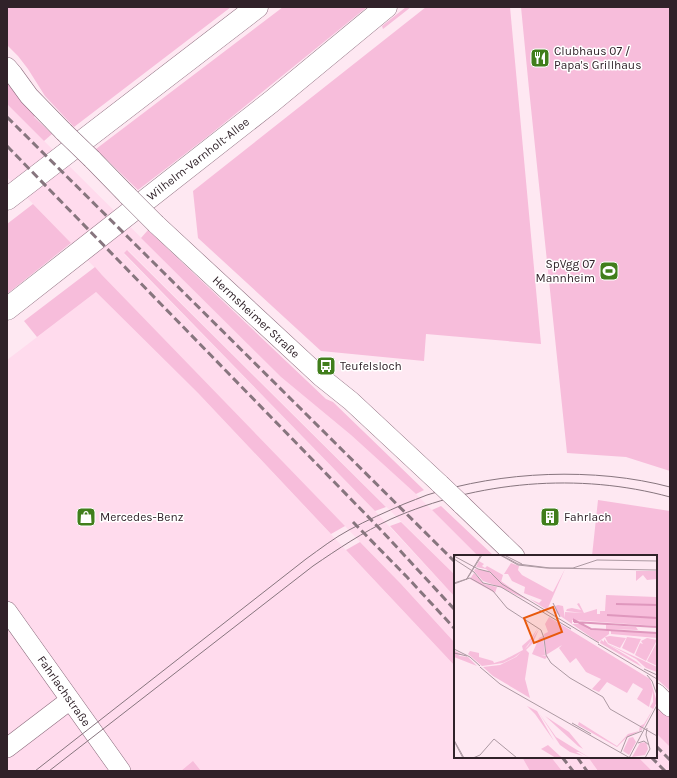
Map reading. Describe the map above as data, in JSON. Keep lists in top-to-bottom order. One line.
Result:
{"streets":{"main road":["Wilhelm-Varnholt-Allee"],"street":["Hermsheimer Straße","Fahrlachstraße"]},"places":{"restaurant":["Clubhaus 07 / Papa's Grillhaus"],"sports":["SpVgg 07 Mannheim"],"bus stop":["Teufelsloch"],"shop":["Mercedes-Benz"],"building":["Fahrlach"]}}
